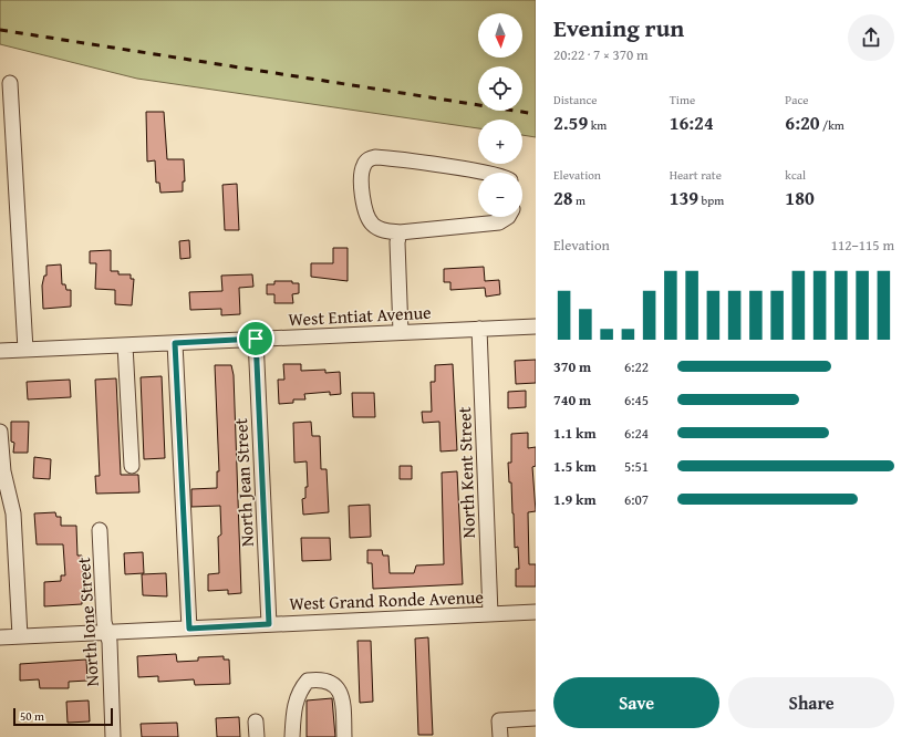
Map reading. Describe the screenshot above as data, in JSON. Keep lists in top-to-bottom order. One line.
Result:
{"streets":{"street":["West Entiat Avenue","North Kent Street","North Jean Street","West Grand Ronde Avenue","North Ione Street"]},"crossings":[["West Entiat Avenue","North Kent Street"],["West Entiat Avenue","North Jean Street"],["North Kent Street","West Grand Ronde Avenue"],["North Jean Street","West Grand Ronde Avenue"],["West Grand Ronde Avenue","North Ione Street"]],"scale_bar":"50 m","north":"bottom","page":{"heading":["Evening run","20:22 · 7 × 370 m"],"map_buttons":["+","−"],"stats":[["Distance","2.59 km"],["Time","16:24"],["Pace","6:20 /km"],["Elevation","28 m"],["Heart rate","139 bpm"],["kcal","180"]],"chart":["Elevation","112–115 m"],"list":[{"name":"370 m","note":"6:22"},{"name":"740 m","note":"6:45"},{"name":"1.1 km","note":"6:24"},{"name":"1.5 km","note":"5:51"},{"name":"1.9 km","note":"6:07"}],"buttons":["Save","Share"],"scale":"50 m"}}
